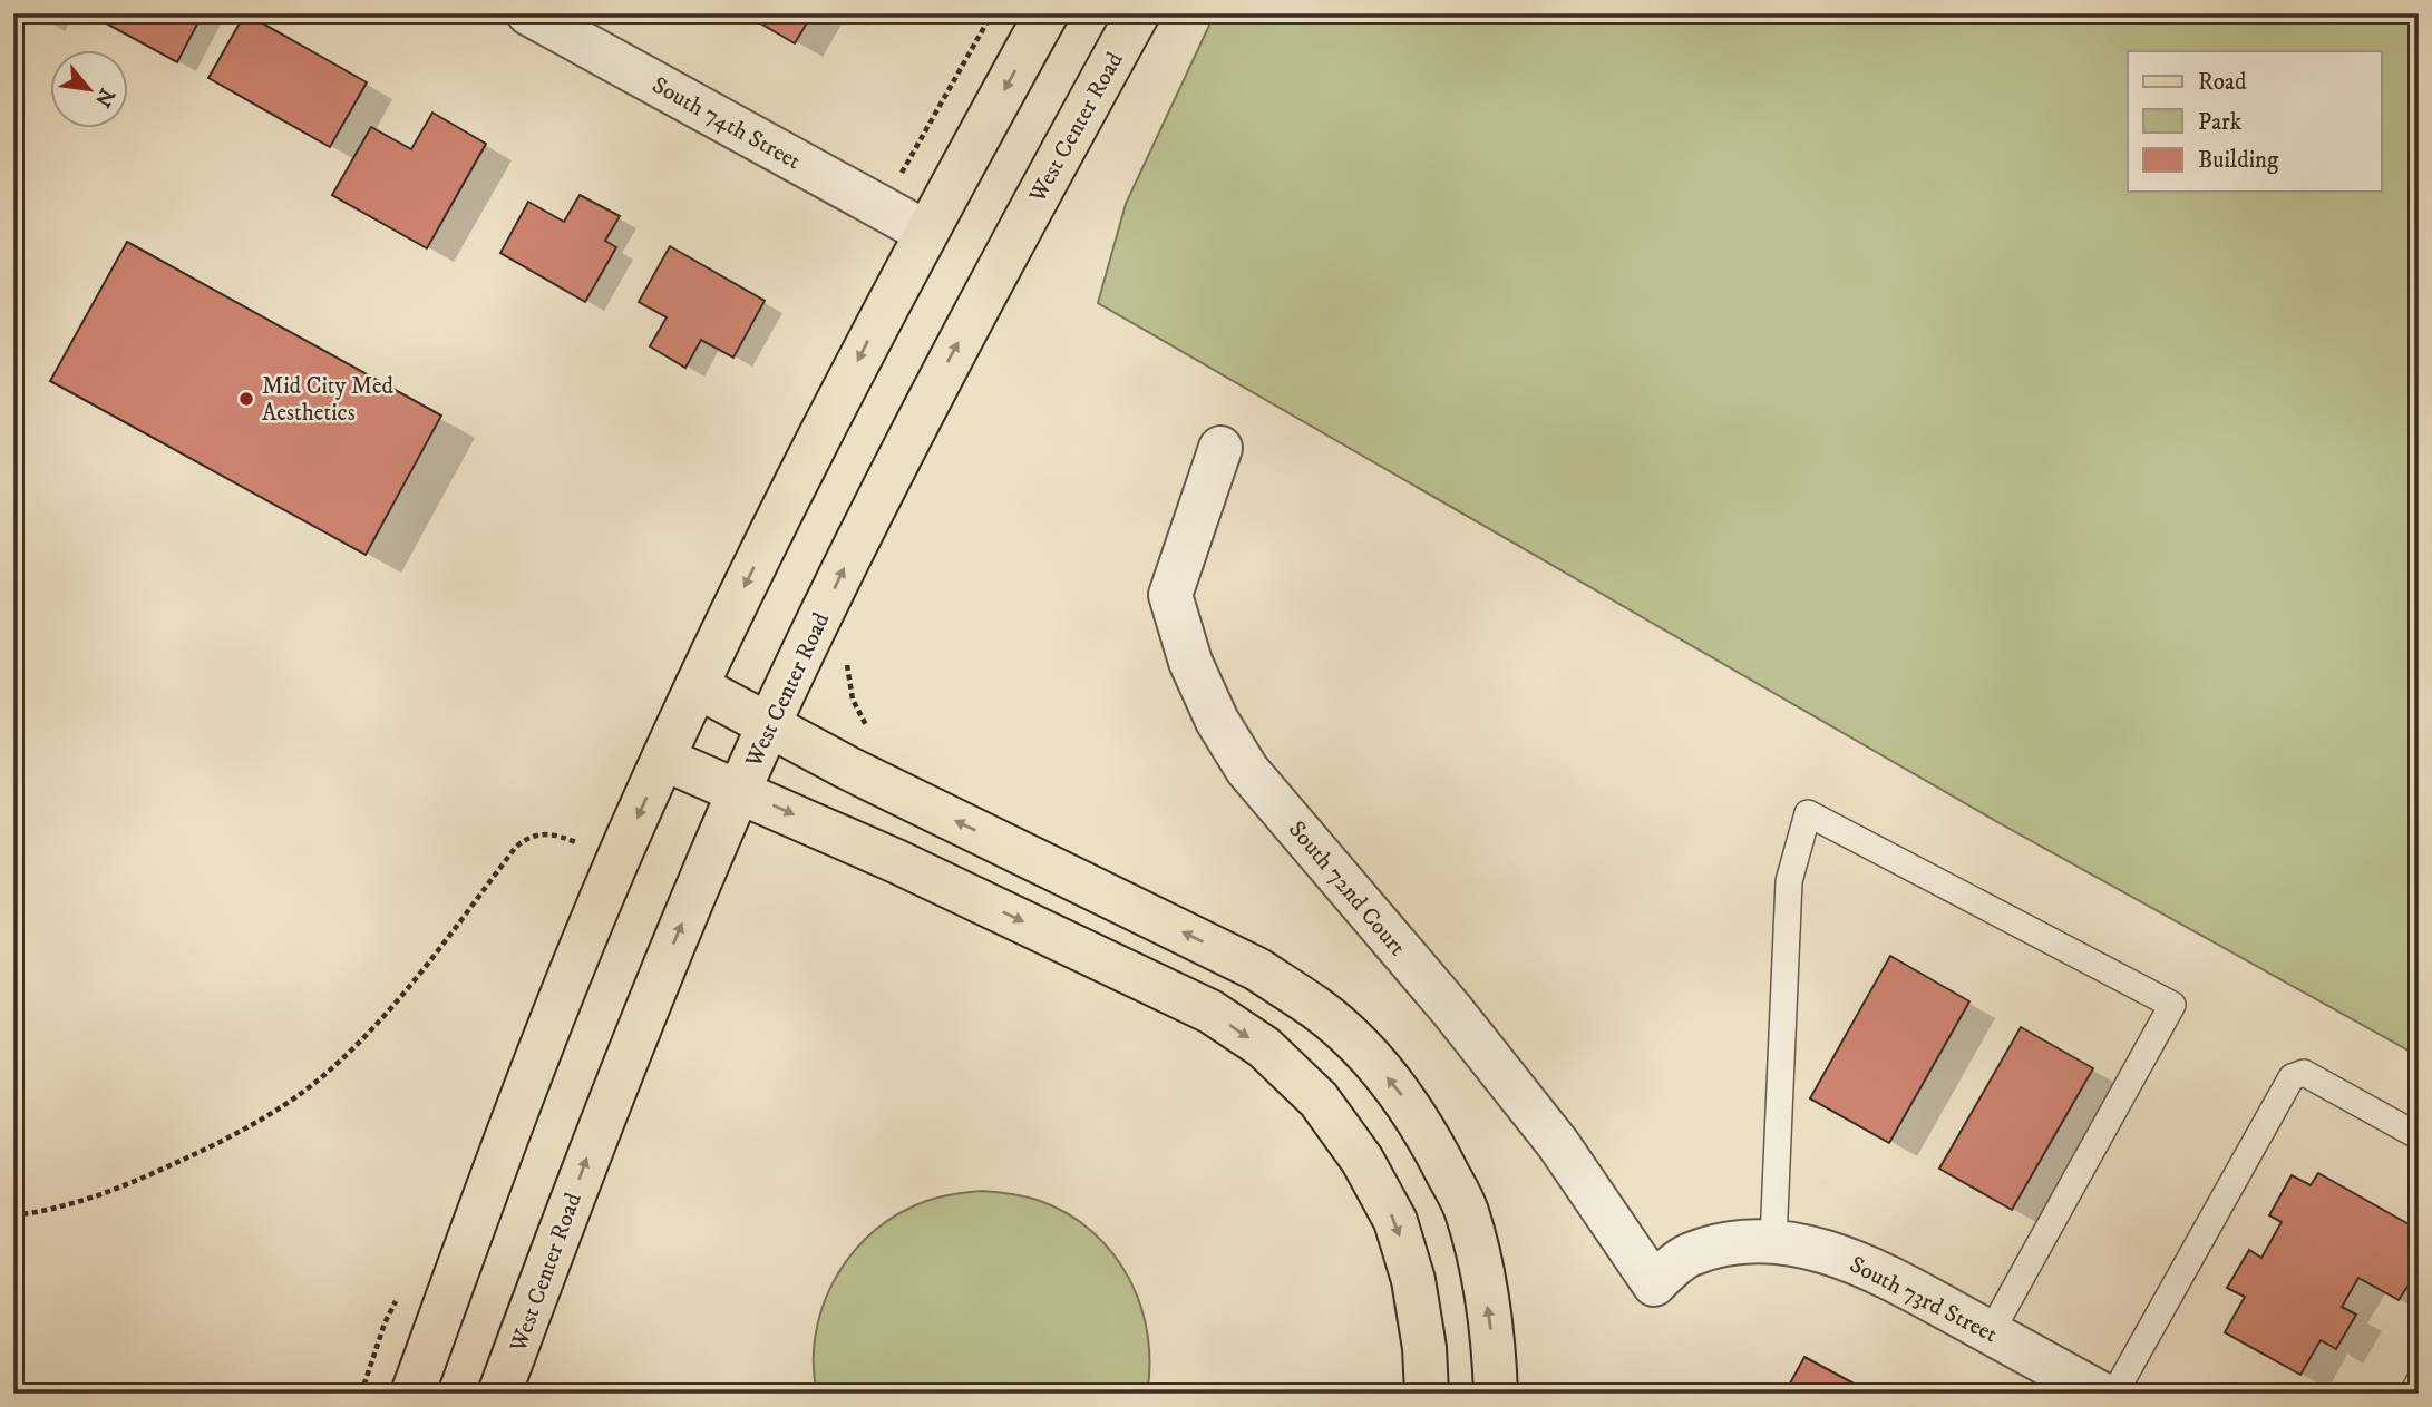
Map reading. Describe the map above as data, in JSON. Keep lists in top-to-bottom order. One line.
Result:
{"streets":{"main road":["West Center Road"],"street":["South 74th Street","South 72nd Court","South 73rd Street"]},"crossings":[["South 72nd Court","South 73rd Street"]],"places":["Mid City Med Aesthetics"],"legend":["Road","Park","Building"],"north":"bottom right"}
